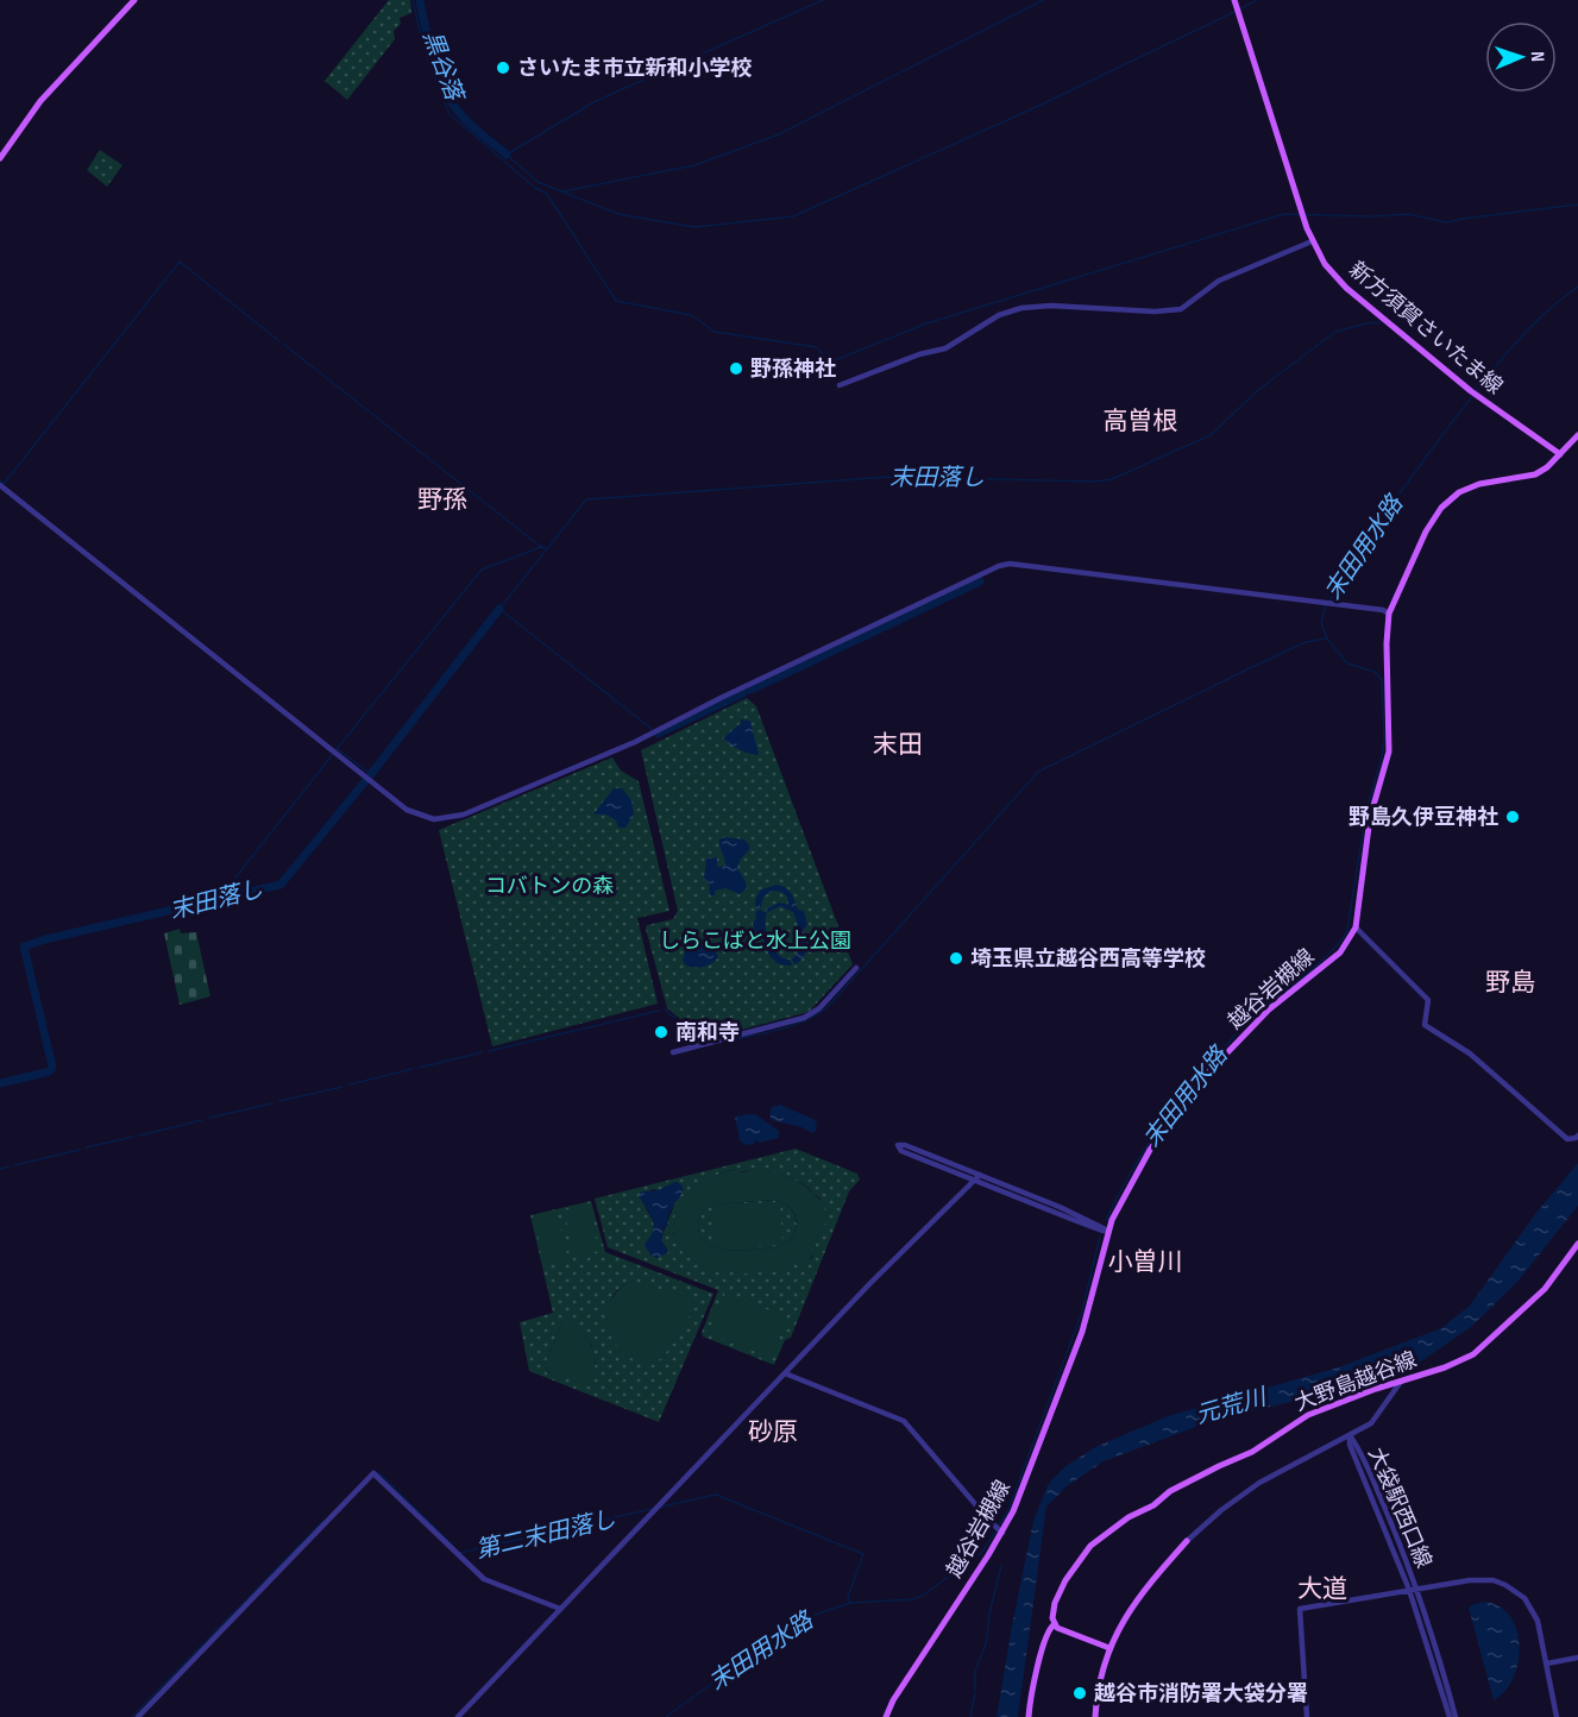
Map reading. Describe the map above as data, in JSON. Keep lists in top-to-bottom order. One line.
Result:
{"streets":{"main road":["新方須賀さいたま線","越谷岩槻線","大野島越谷線"],"street":["大袋駅西口線"]},"crossings":[["新方須賀さいたま線","越谷岩槻線"]],"districts":["高曽根","野孫","末田","野島","小曽川","砂原","大道"],"water":["黒谷落","末田落し","末田用水路","元荒川","第二末田落し"],"parks":["コバトンの森","しらこばと水上公園"],"places":["さいたま市立新和小学校","野孫神社","野島久伊豆神社","埼玉県立越谷西高等学校","南和寺","越谷市消防署大袋分署"],"north":"right"}
